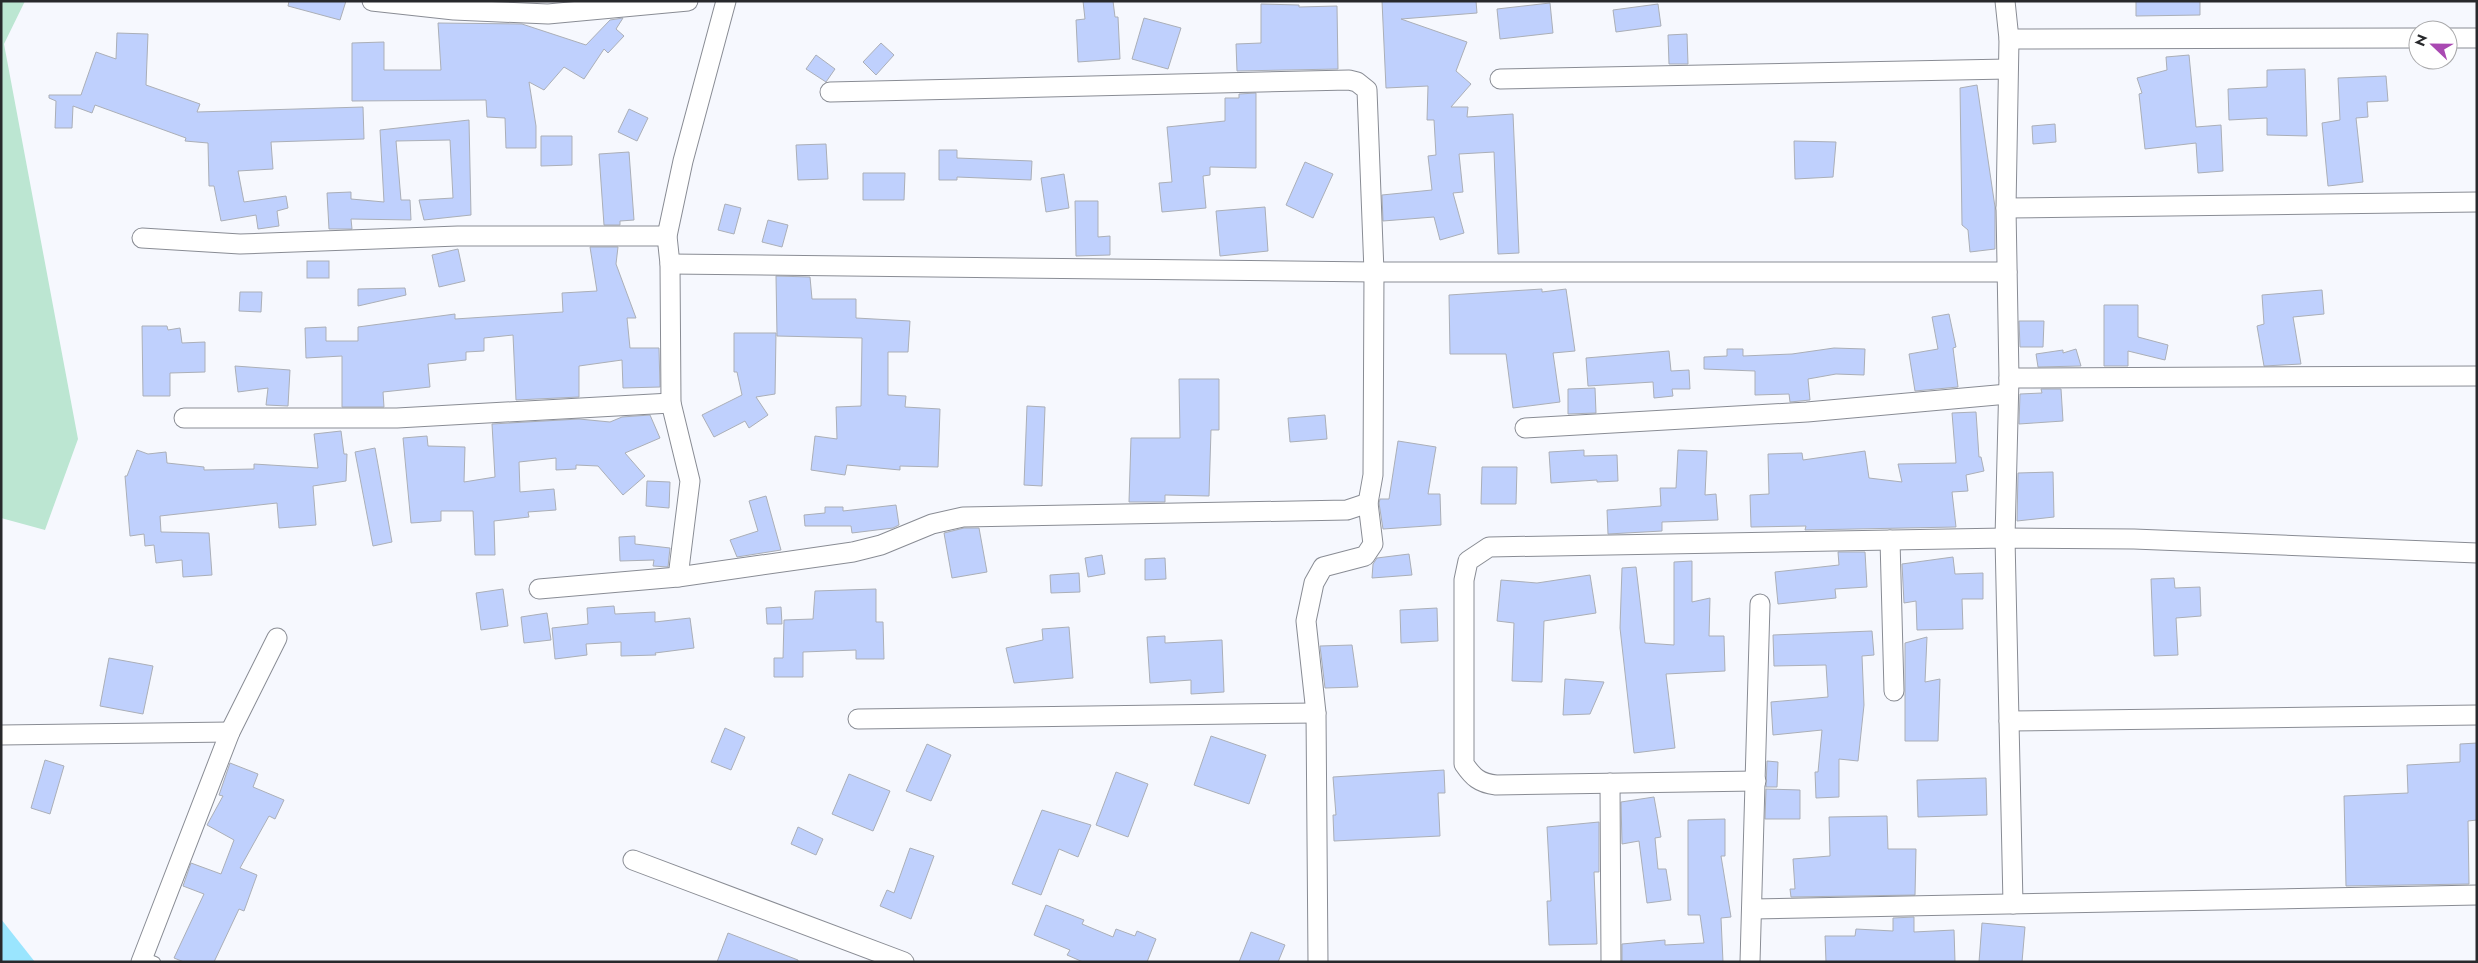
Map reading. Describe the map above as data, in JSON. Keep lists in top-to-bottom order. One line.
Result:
{"north":"left"}
